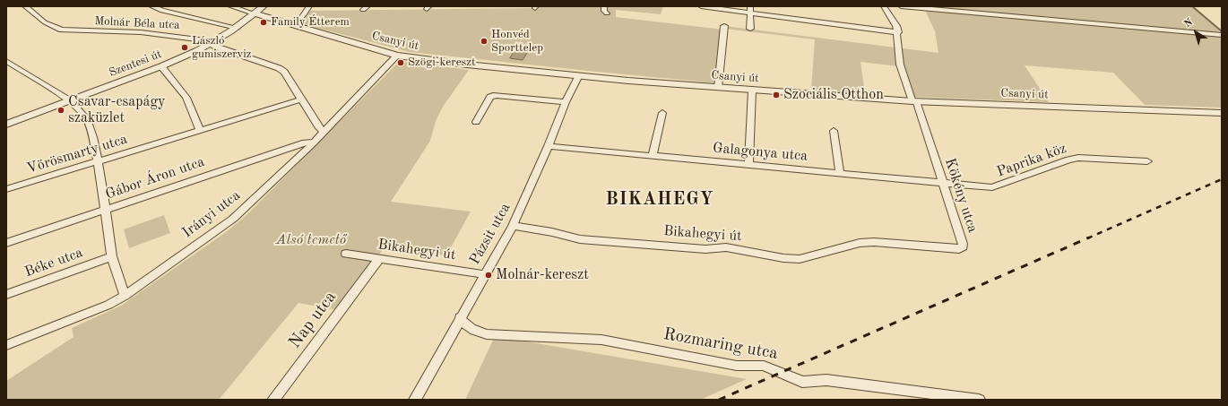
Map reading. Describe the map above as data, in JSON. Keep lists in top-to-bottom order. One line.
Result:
{"streets":{"street":["Molnár Béla utca","Csanyi út","Szentesi út","Galagonya utca","Vörösmarty utca","Paprika köz","Gábor Áron utca","Kökény utca","Irányi utca","Pázsit utca","Bikahegyi út","Béke utca","Nap utca","Rozmaring utca"]},"crossings":[["Molnár Béla utca","Szentesi út"],["Molnár Béla utca","Vörösmarty utca"],["Molnár Béla utca","Irányi utca"],["Csanyi út","Szentesi út"],["Csanyi út","Kökény utca"],["Csanyi út","Irányi utca"],["Csanyi út","Pázsit utca"],["Galagonya utca","Paprika köz"],["Galagonya utca","Kökény utca"],["Galagonya utca","Pázsit utca"],["Gábor Áron utca","Irányi utca"],["Kökény utca","Bikahegyi út"],["Pázsit utca","Bikahegyi út"],["Pázsit utca","Rozmaring utca"],["Bikahegyi út","Nap utca"]],"districts":["BIKAHEGY"],"parks":["Alsó temető"],"places":["Family Étterem","Honvéd Sporttelep","László gumiszerviz","Szögi-kereszt","Szociális Otthon","Csavar-csapágy szaküzlet","Molnár-kereszt"],"north":"top left"}
